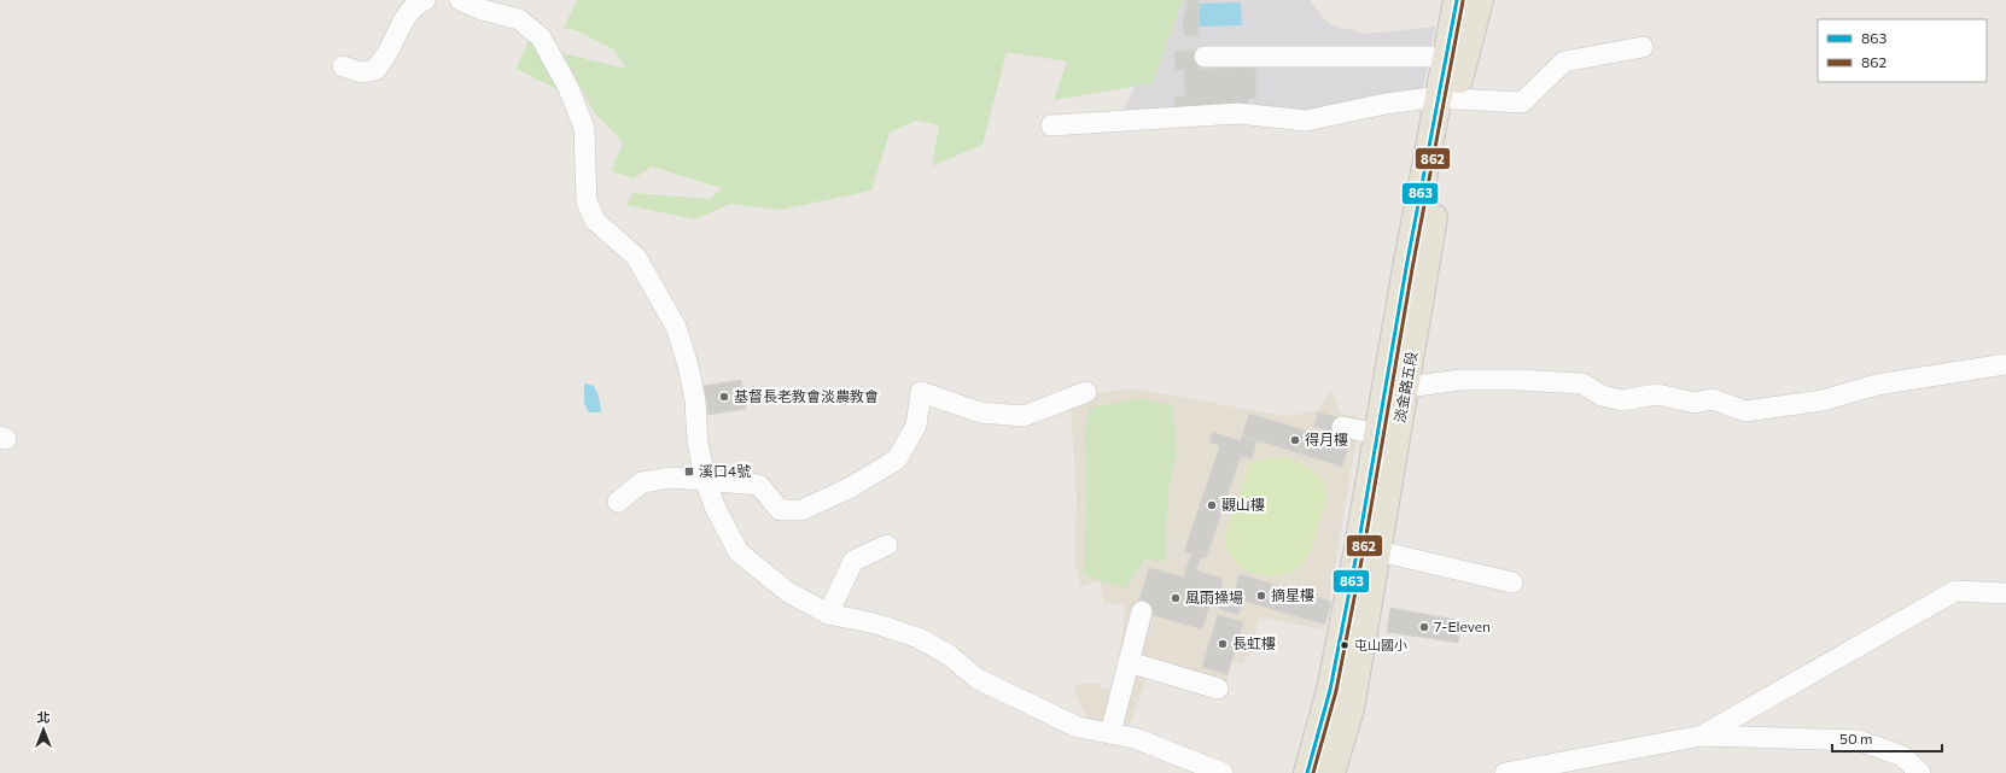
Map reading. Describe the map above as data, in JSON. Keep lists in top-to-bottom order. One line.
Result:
{"streets":{"main road":["淡金路五段"]},"places":{"other":["基督長老教會淡農教會","得月樓","觀山樓","摘星樓","風雨操場","7-Eleven","長虹樓","屯山國小"],"transit":["溪口4號"]},"lines":["transit line 863","transit line 862"],"legend":["863","862"],"scale_bar":"50 m","north":"top"}
